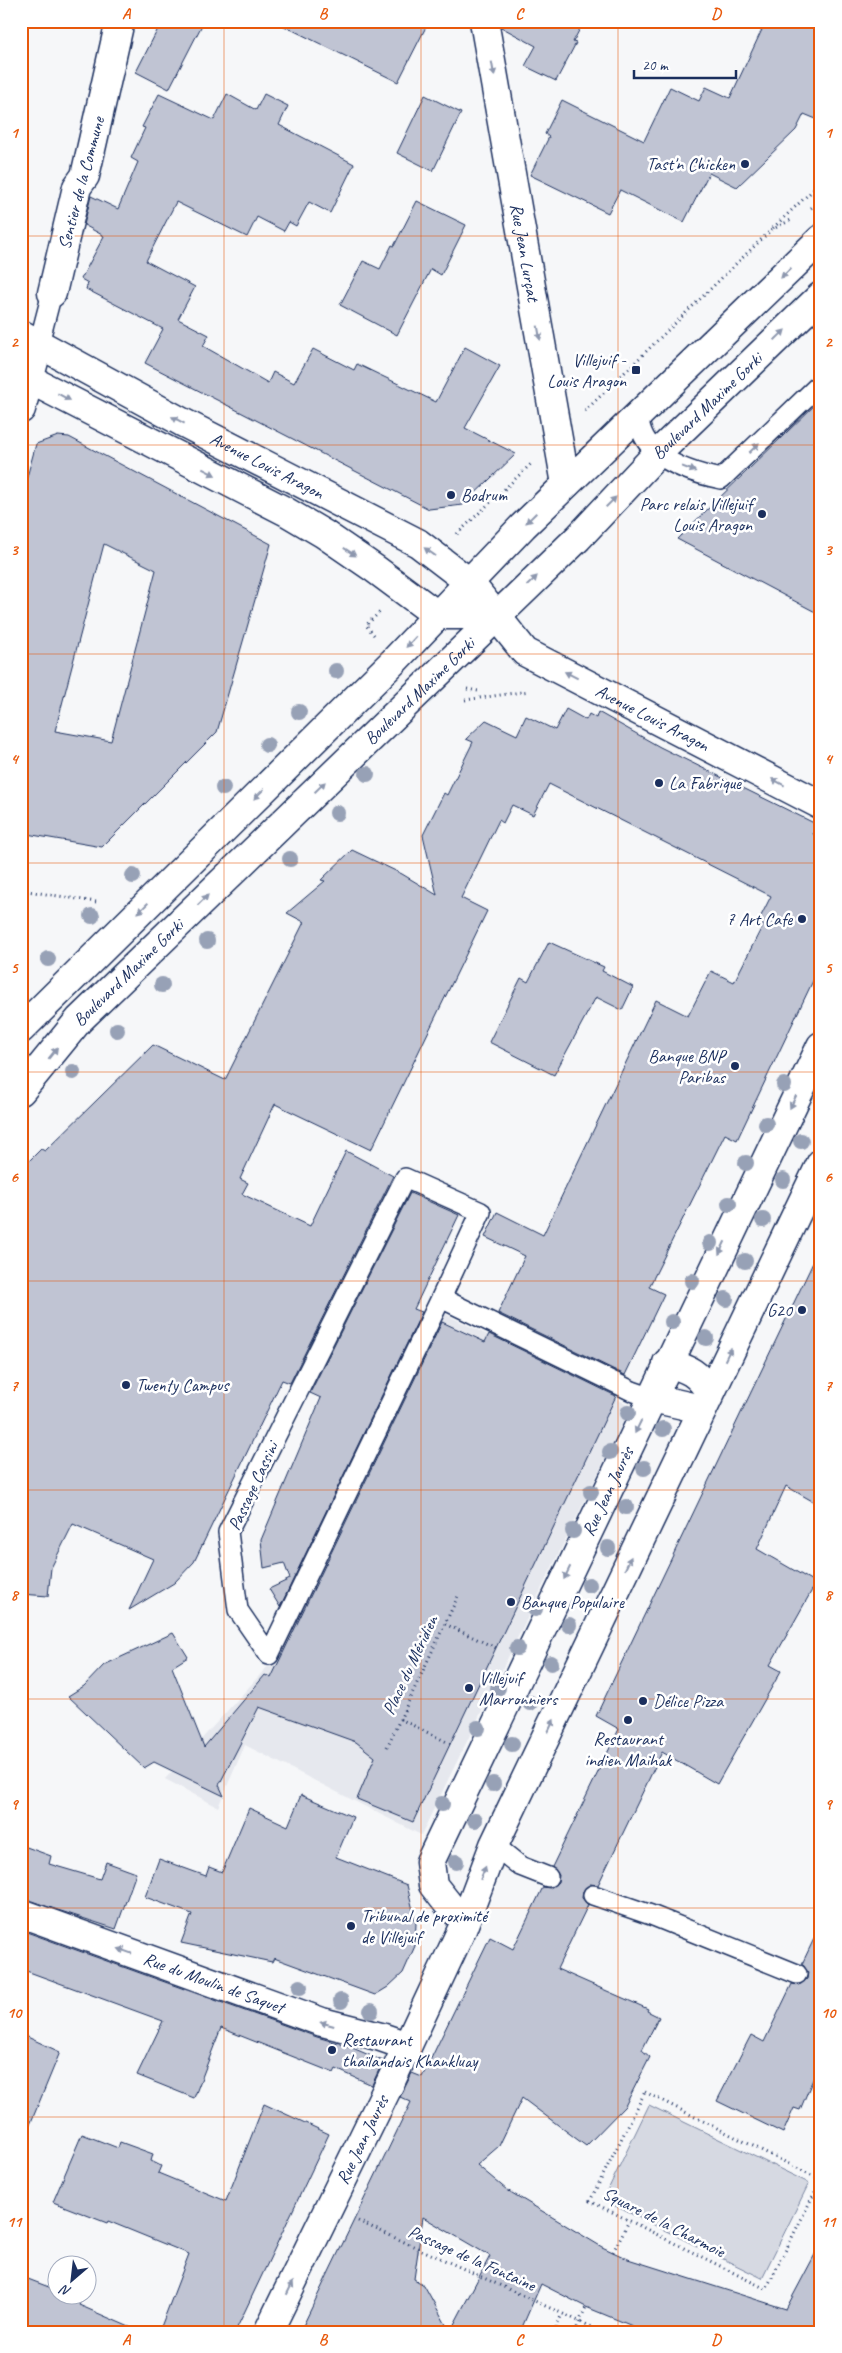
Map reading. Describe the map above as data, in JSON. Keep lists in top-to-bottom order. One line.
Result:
{"streets":{"main road":["Sentier de la Commune","Rue Jean Lurçat","Boulevard Maxime Gorki","Avenue Louis Aragon","Rue Jean Jaurès","Rue du Moulin de Saquet"],"lane":["Passage Cassini"],"path":["Place du Méridien","Square de la Charmoie","Passage de la Fontaine"]},"crossings":[["Sentier de la Commune","Avenue Louis Aragon"],["Rue Jean Lurçat","Boulevard Maxime Gorki"],["Boulevard Maxime Gorki","Avenue Louis Aragon"],["Rue Jean Jaurès","Rue du Moulin de Saquet"],["Rue Jean Jaurès","Passage de la Fontaine"]],"one_way":["Rue Jean Lurçat","Rue du Moulin de Saquet"],"places":{"other":["Tast'n Chicken","Bodrum","Parc relais Villejuif Louis Aragon","La Fabrique","7 Art Cafe","Banque BNP Paribas","G20","Twenty Campus","Banque Populaire","Villejuif Marronniers","Délice Pizza","Restaurant indien Maihak","Tribunal de proximité de Villejuif","Restaurant thaïlandais Khankluay"],"transit":["Villejuif - Louis Aragon"]},"scale_bar":"20 m","north":"bottom left","grid":{"columns":["A","B","C","D"],"rows":["1","2","3","4","5","6","7","8","9","10","11"]}}
